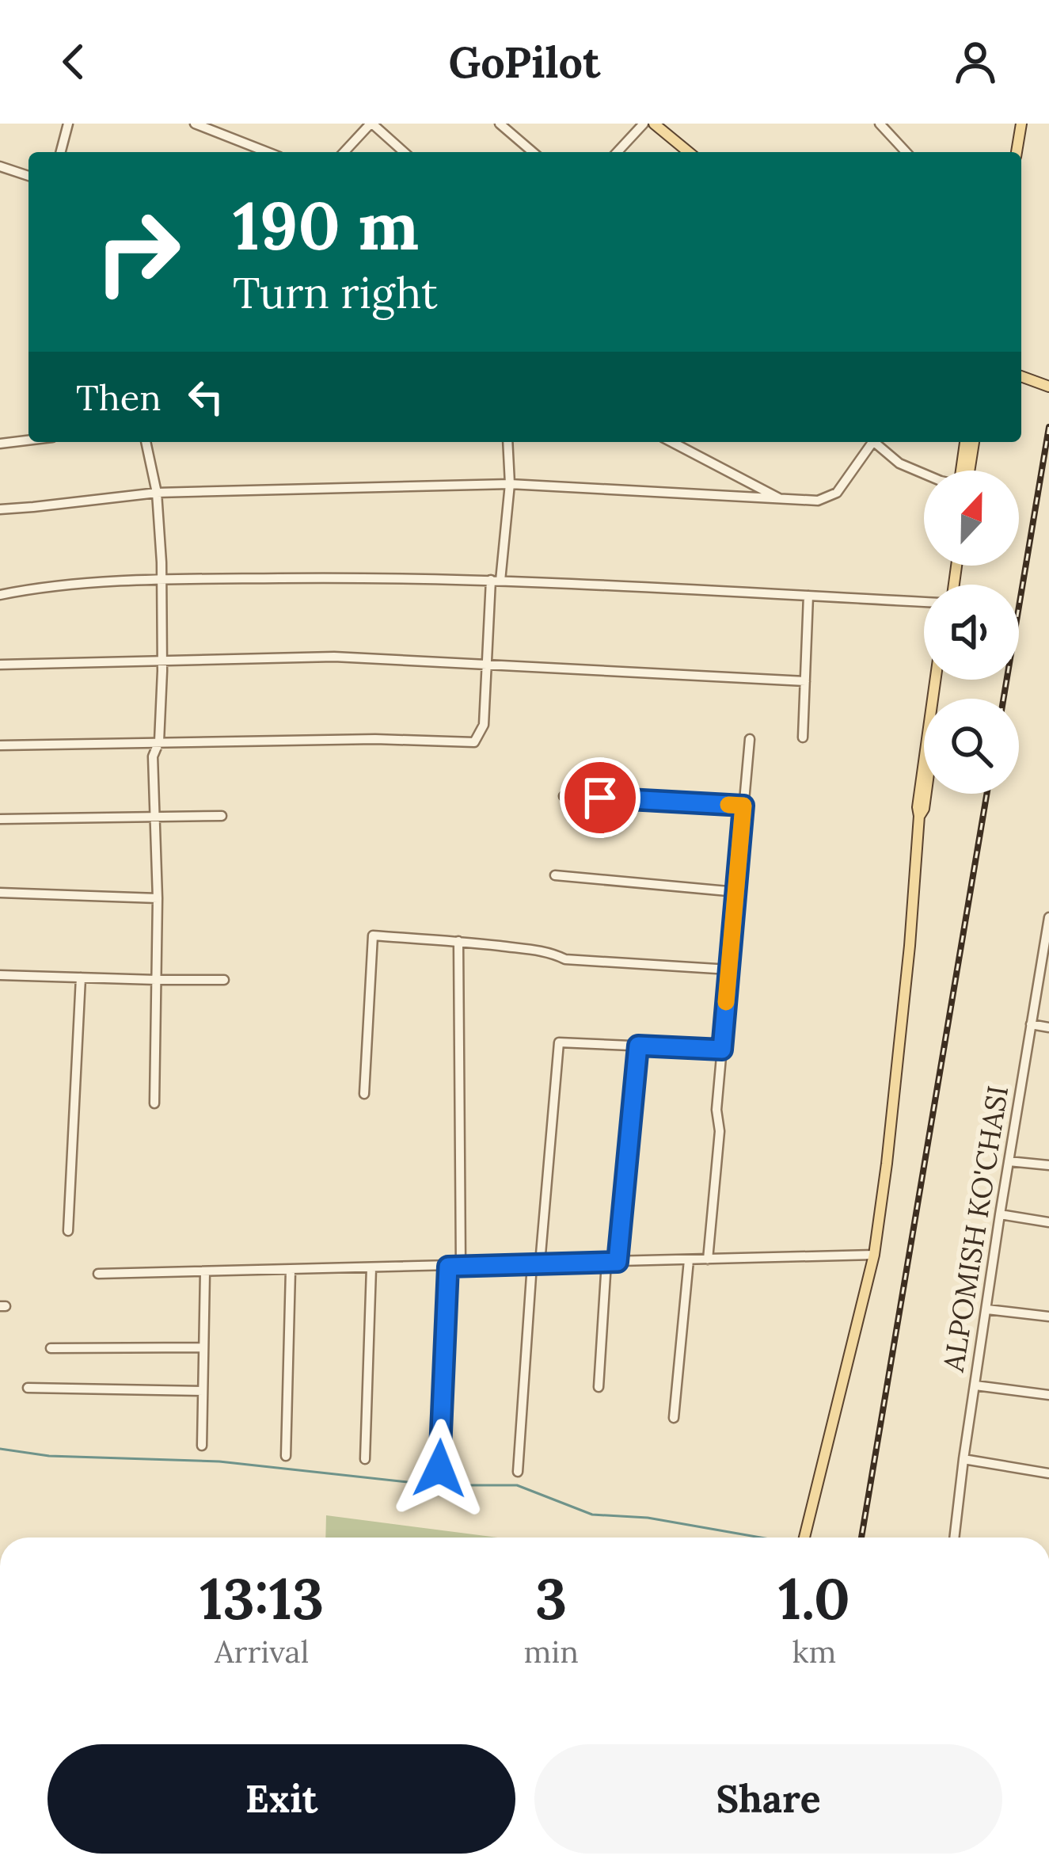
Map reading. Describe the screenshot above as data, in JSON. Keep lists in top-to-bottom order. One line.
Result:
{"streets":{"street":["ALPOMISH KO'CHASI"]},"north":"top","page":{"header":"GoPilot","turn":["190 m","Turn right"],"then":"Then","eta":["13:13","Arrival","3","min","1.0","km"],"buttons":["Exit","Share"]}}
